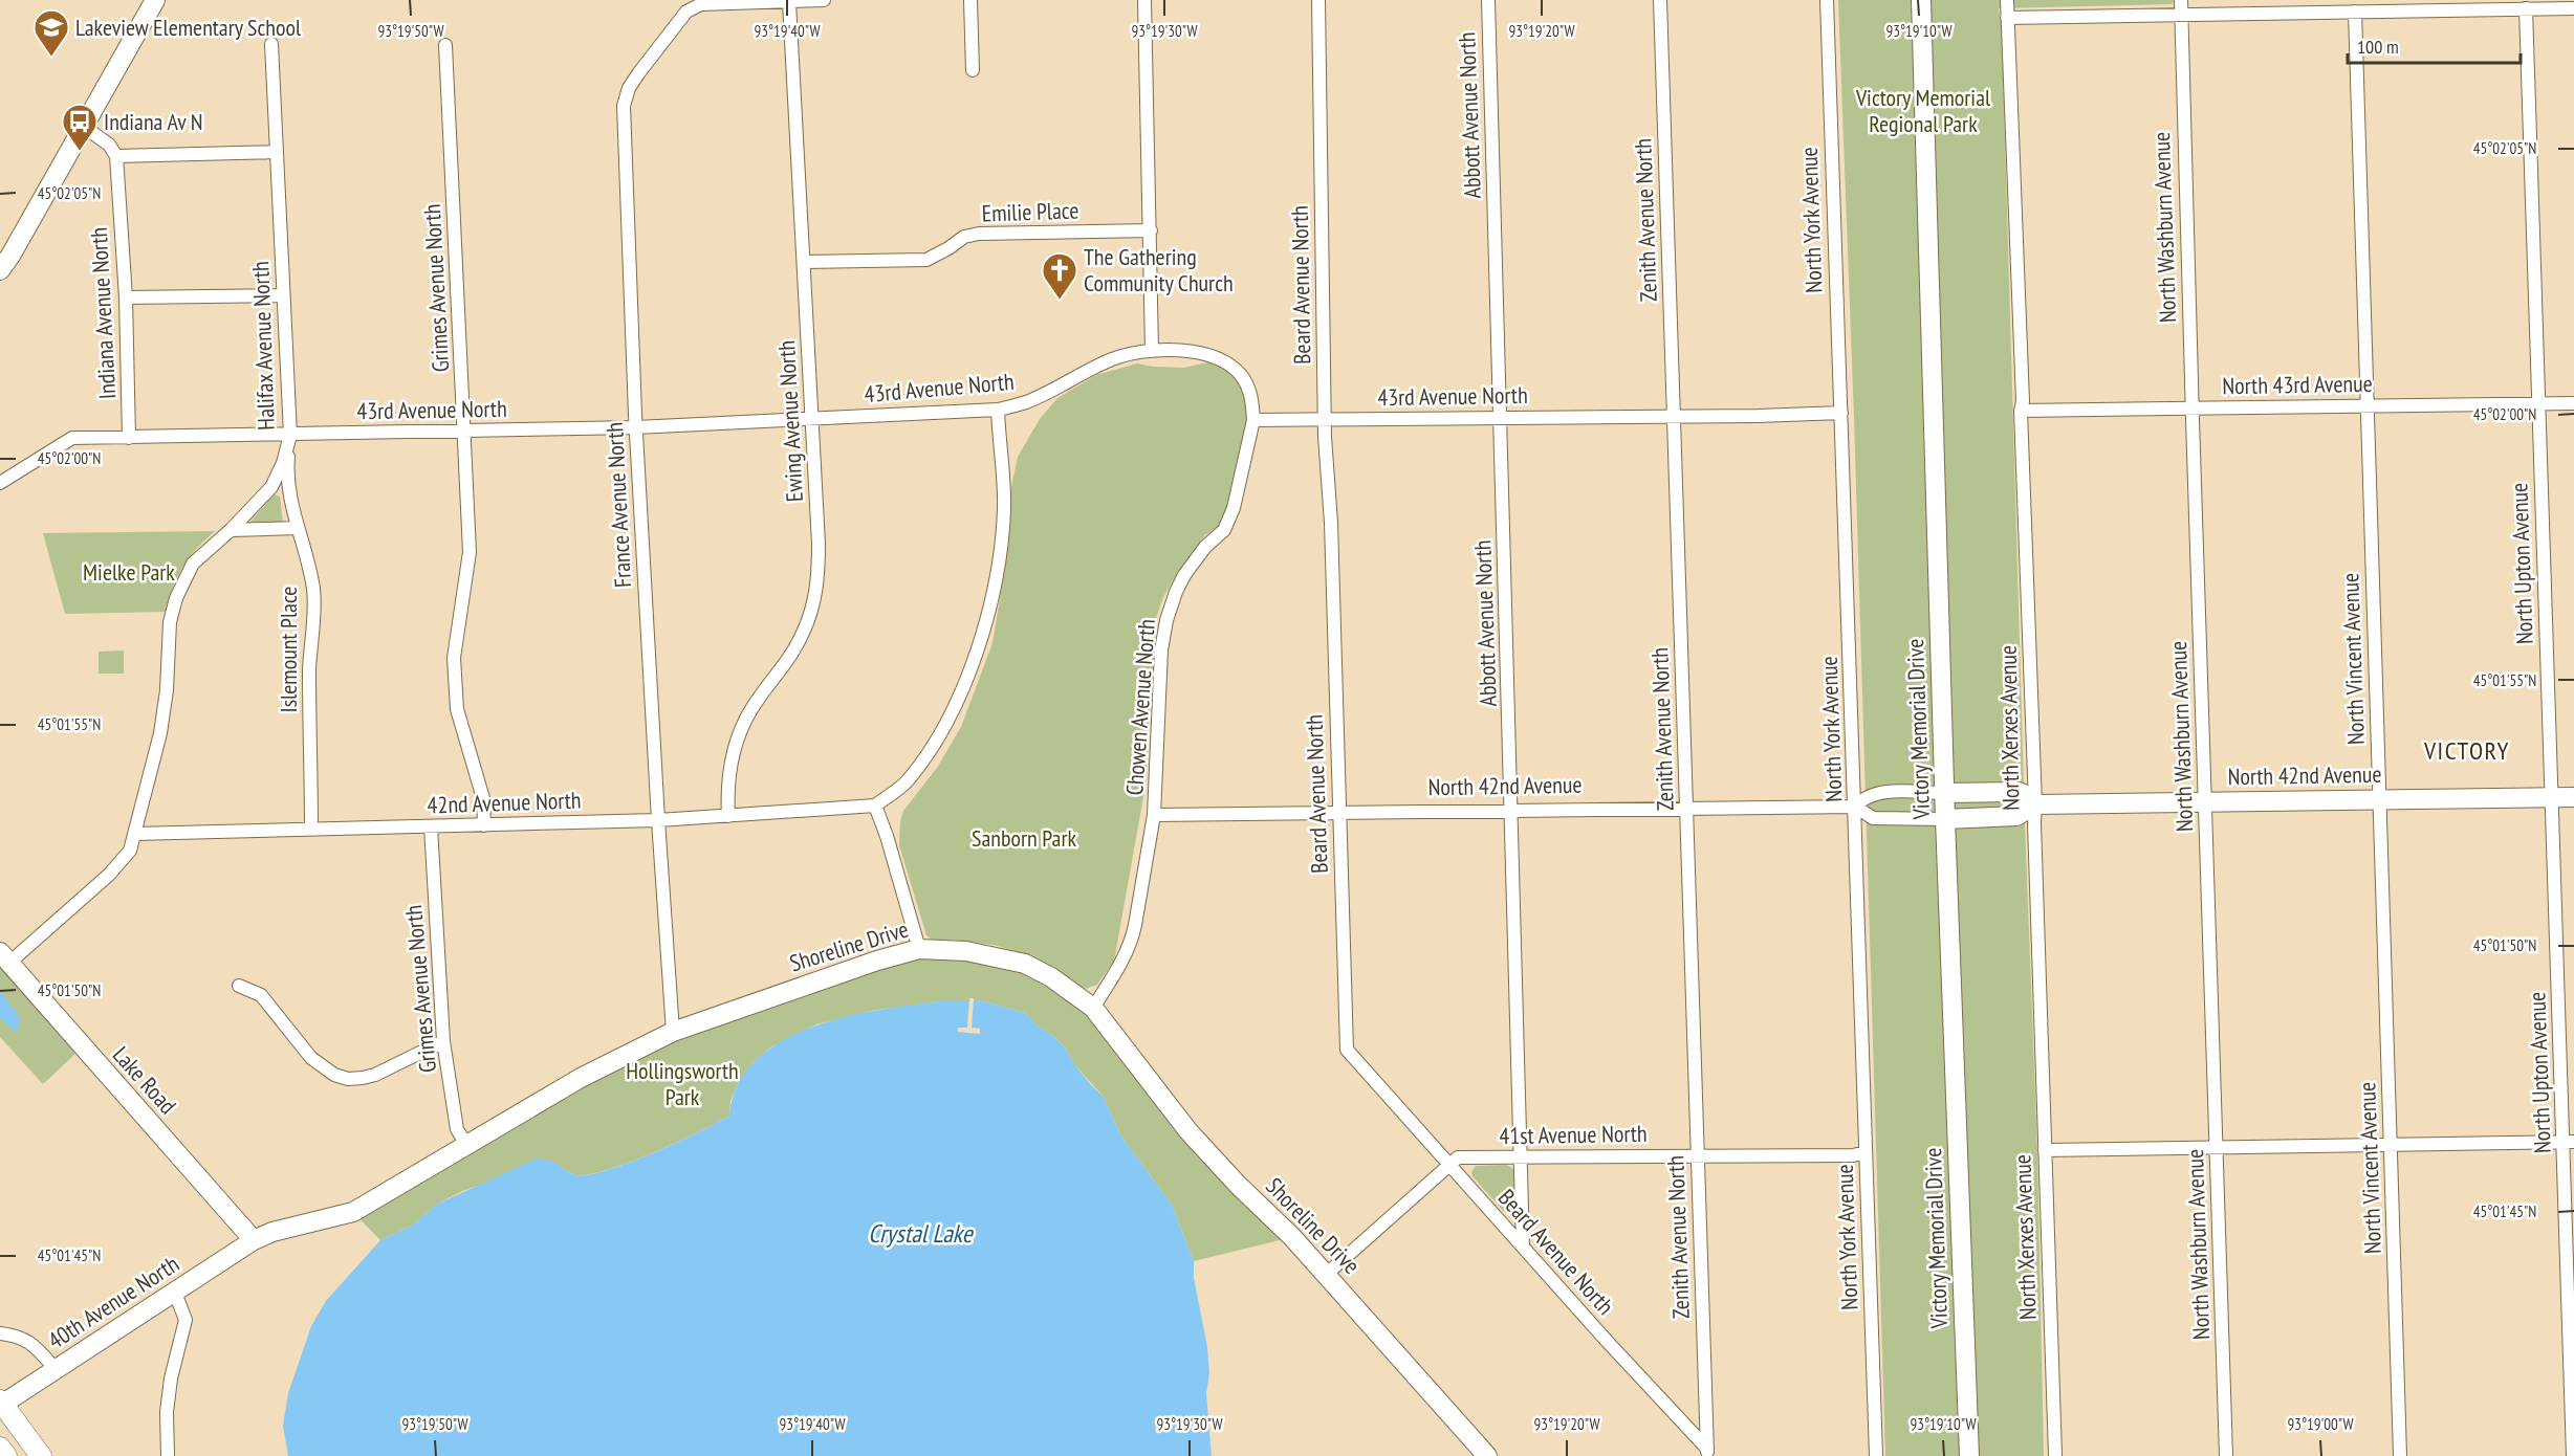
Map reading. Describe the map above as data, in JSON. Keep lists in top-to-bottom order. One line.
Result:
{"streets":{"street":["Abbott Avenue North","Emilie Place","Zenith Avenue North","North York Avenue","North Washburn Avenue","Beard Avenue North","Grimes Avenue North","Indiana Avenue North","Halifax Avenue North","North 43rd Avenue","43rd Avenue North","Ewing Avenue North","France Avenue North","North Upton Avenue","Islemount Place","North Vincent Avenue","Chowen Avenue North","North Xerxes Avenue","Victory Memorial Drive","North 42nd Avenue","42nd Avenue North","Shoreline Drive","Lake Road","41st Avenue North","40th Avenue North"]},"crossings":[["Abbott Avenue North","Beard Avenue North"],["Abbott Avenue North","43rd Avenue North"],["Abbott Avenue North","North 42nd Avenue"],["Abbott Avenue North","41st Avenue North"],["Emilie Place","Ewing Avenue North"],["Zenith Avenue North","Beard Avenue North"],["Zenith Avenue North","43rd Avenue North"],["Zenith Avenue North","North 42nd Avenue"],["Zenith Avenue North","41st Avenue North"],["North York Avenue","43rd Avenue North"],["North York Avenue","North 42nd Avenue"],["North York Avenue","41st Avenue North"],["North Washburn Avenue","North 43rd Avenue"],["North Washburn Avenue","North 42nd Avenue"],["Beard Avenue North","43rd Avenue North"],["Beard Avenue North","North 42nd Avenue"],["Beard Avenue North","41st Avenue North"],["Grimes Avenue North","43rd Avenue North"],["Grimes Avenue North","42nd Avenue North"],["Grimes Avenue North","Shoreline Drive"],["Indiana Avenue North","43rd Avenue North"],["Halifax Avenue North","43rd Avenue North"],["Halifax Avenue North","Islemount Place"],["Halifax Avenue North","42nd Avenue North"],["Halifax Avenue North","Lake Road"],["North 43rd Avenue","North Upton Avenue"],["North 43rd Avenue","North Vincent Avenue"],["North 43rd Avenue","North Xerxes Avenue"],["43rd Avenue North","Ewing Avenue North"],["43rd Avenue North","France Avenue North"],["43rd Avenue North","Islemount Place"],["43rd Avenue North","Chowen Avenue North"],["Ewing Avenue North","France Avenue North"],["Ewing Avenue North","42nd Avenue North"],["France Avenue North","42nd Avenue North"],["France Avenue North","Shoreline Drive"],["North Upton Avenue","North 42nd Avenue"],["Islemount Place","42nd Avenue North"],["North Vincent Avenue","North 42nd Avenue"],["Chowen Avenue North","North 42nd Avenue"],["Chowen Avenue North","Shoreline Drive"],["North Xerxes Avenue","North 42nd Avenue"],["Victory Memorial Drive","North 42nd Avenue"],["Shoreline Drive","Lake Road"],["Shoreline Drive","41st Avenue North"],["Shoreline Drive","40th Avenue North"],["Lake Road","40th Avenue North"]],"districts":["VICTORY"],"water":["Crystal Lake"],"parks":["Victory Memorial Regional Park","Mielke Park","Sanborn Park","Hollingsworth Park"],"places":{"school or university":["Lakeview Elementary School"],"bus stop":["Indiana Av N"],"church":["The Gathering Community Church"]},"scale_bar":"100 m","coordinates":["93°19'50\"W","93°19'40\"W","93°19'30\"W","93°19'20\"W","93°19'10\"W","45°02'05\"N","45°02'00\"N","45°01'55\"N","45°01'50\"N","45°01'45\"N","93°19'00\"W"]}
